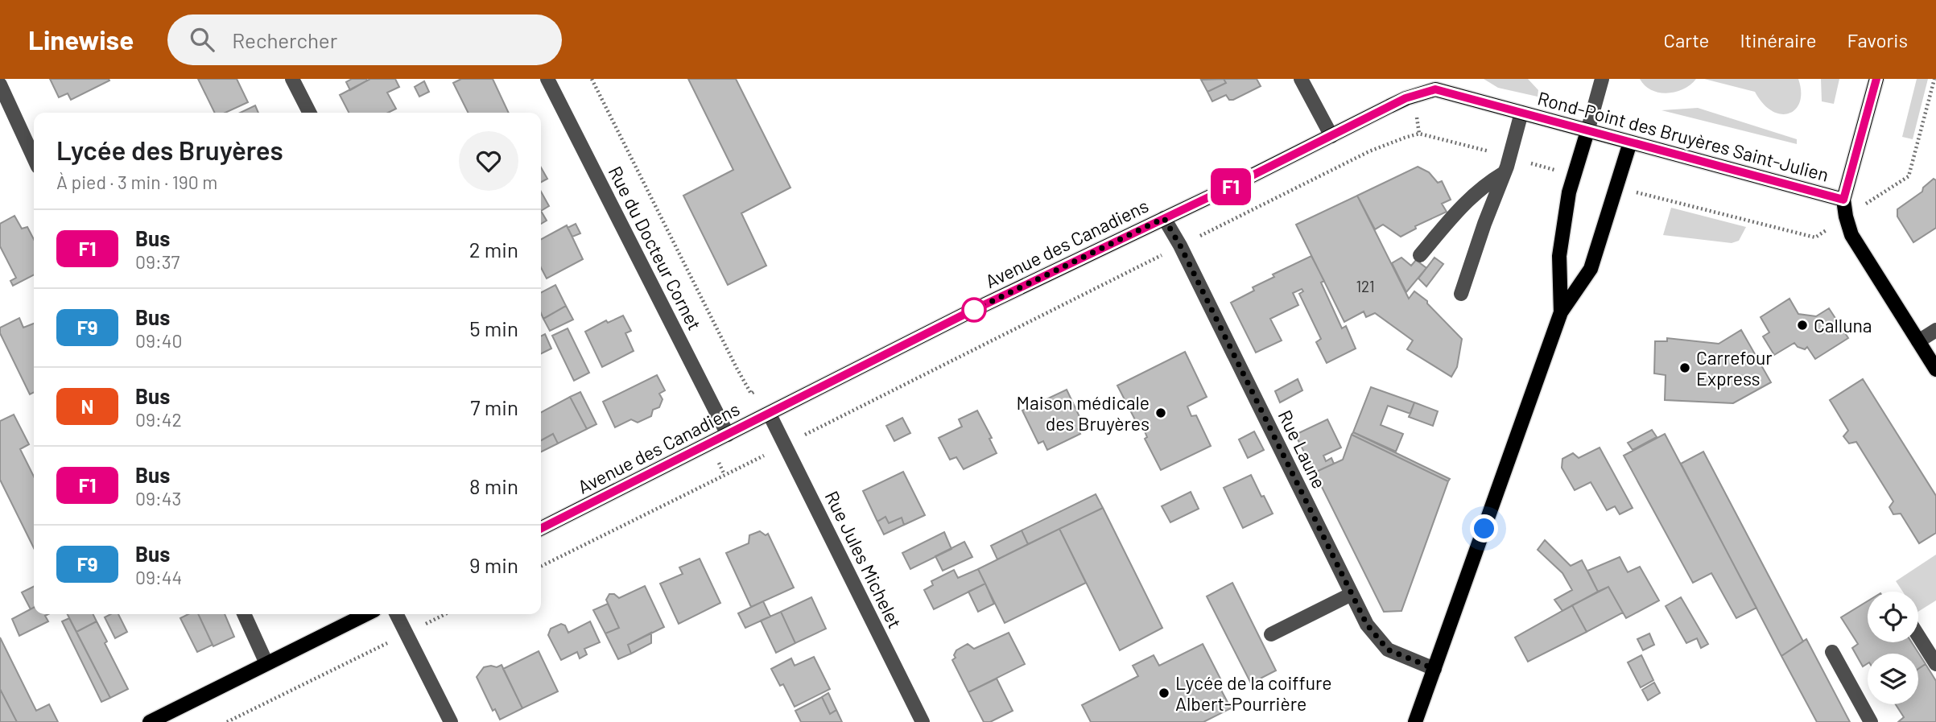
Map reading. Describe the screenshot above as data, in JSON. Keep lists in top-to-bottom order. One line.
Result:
{"streets":{"main road":["Rond-Point des Bruyères Saint-Julien","Avenue des Canadiens"],"street":["Rue du Docteur Cornet","Rue Laune","Rue Jules Michelet"]},"crossings":[["Rond-Point des Bruyères Saint-Julien","Avenue des Canadiens"],["Avenue des Canadiens","Rue du Docteur Cornet"],["Avenue des Canadiens","Rue Laune"],["Avenue des Canadiens","Rue Jules Michelet"]],"places":["Calluna","Carrefour Express","Maison médicale des Bruyères","Lycée de la coiffure Albert-Pourrière"],"lines":["bus line F1"],"house_numbers":["121"],"page":{"header":"Linewise","search":"Rechercher","nav":["Carte","Itinéraire","Favoris"],"on_map":"F1","heading":["Lycée des Bruyères","À pied · 3 min · 190 m"],"list":[{"mark":"F1","name":"Bus","note":"09:37","value":"2 min"},{"mark":"F9","name":"Bus","note":"09:40","value":"5 min"},{"mark":"N","name":"Bus","note":"09:42","value":"7 min"},{"mark":"F1","name":"Bus","note":"09:43","value":"8 min"},{"mark":"F9","name":"Bus","note":"09:44","value":"9 min"}]}}
